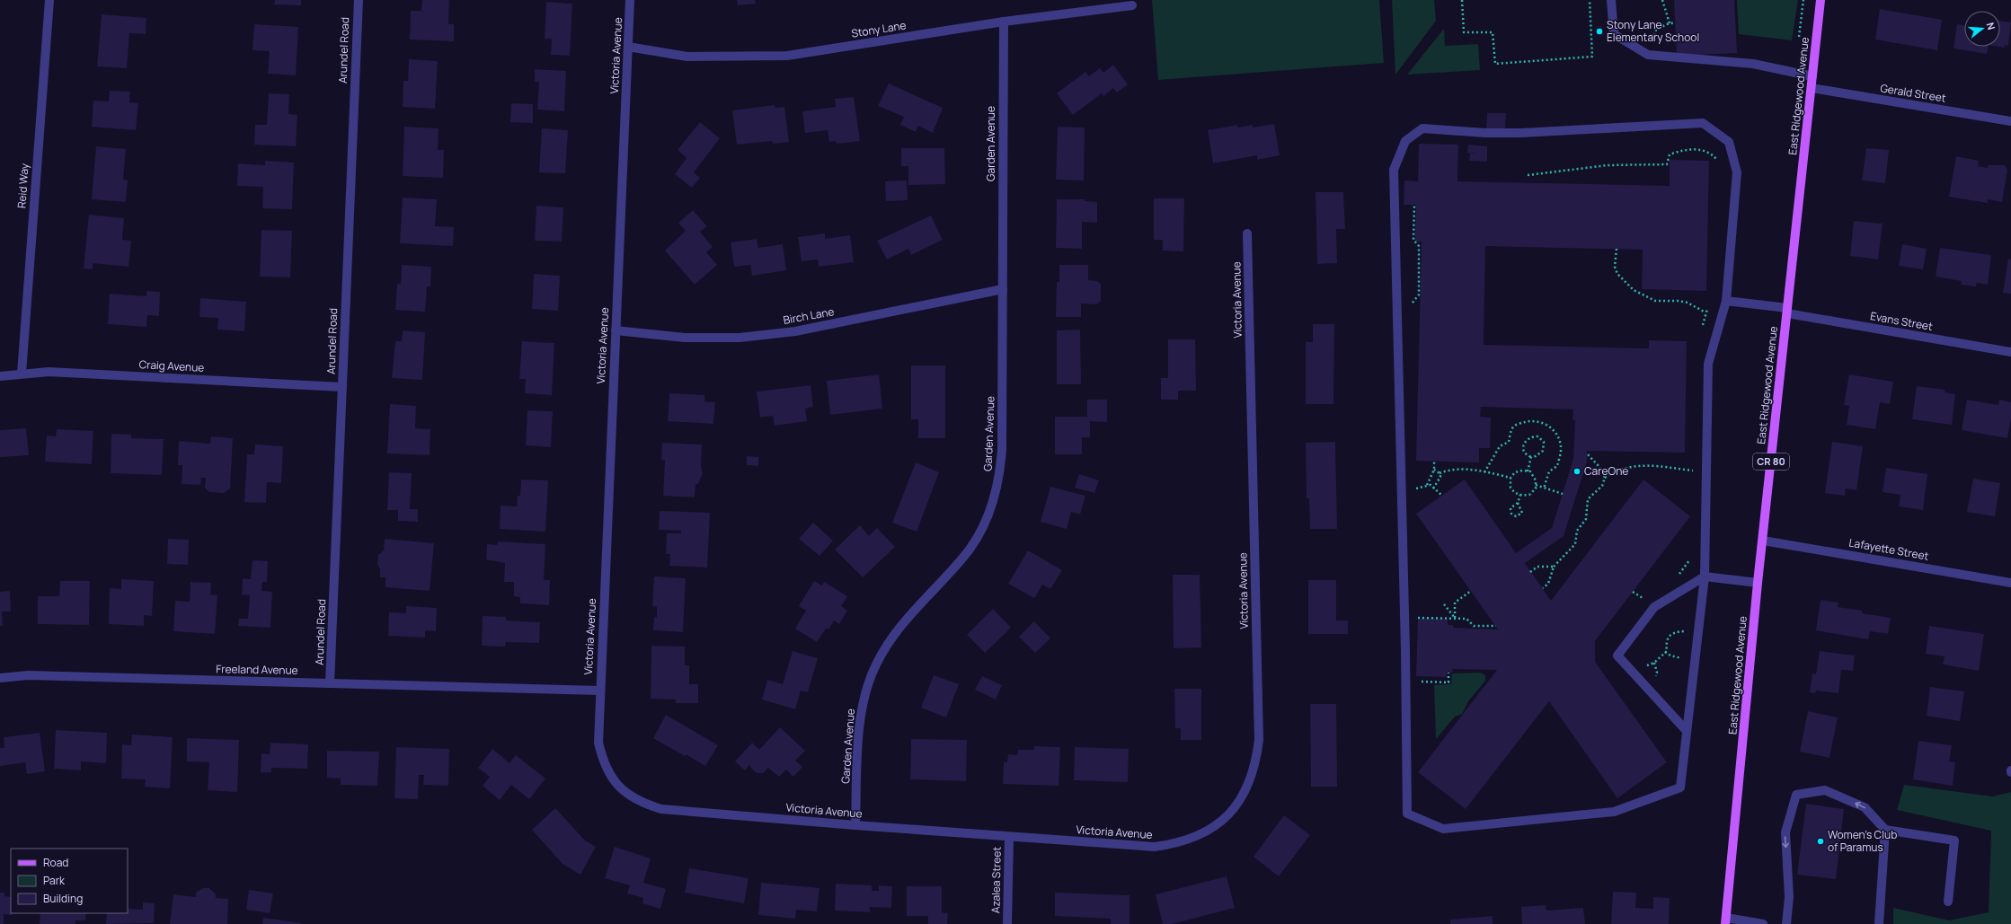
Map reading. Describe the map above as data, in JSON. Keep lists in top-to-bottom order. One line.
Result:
{"streets":{"main road":["East Ridgewood Avenue","CR 80"],"street":["Stony Lane","Arundel Road","Victoria Avenue","Gerald Street","Garden Avenue","Reid Way","Birch Lane","Evans Street","Craig Avenue","Lafayette Street","Freeland Avenue","Azalea Street"]},"crossings":[["Stony Lane","Victoria Avenue"],["Stony Lane","Garden Avenue"],["Arundel Road","Craig Avenue"],["Arundel Road","Freeland Avenue"],["Victoria Avenue","Garden Avenue"],["Victoria Avenue","Birch Lane"],["Victoria Avenue","Freeland Avenue"],["Victoria Avenue","Azalea Street"],["Gerald Street","East Ridgewood Avenue"],["East Ridgewood Avenue","Evans Street"],["East Ridgewood Avenue","Lafayette Street"],["Garden Avenue","Birch Lane"],["Reid Way","Craig Avenue"]],"places":["Stony Lane Elementary School","CareOne","Women's Club of Paramus"],"legend":["Road","Park","Building"],"north":"right"}
